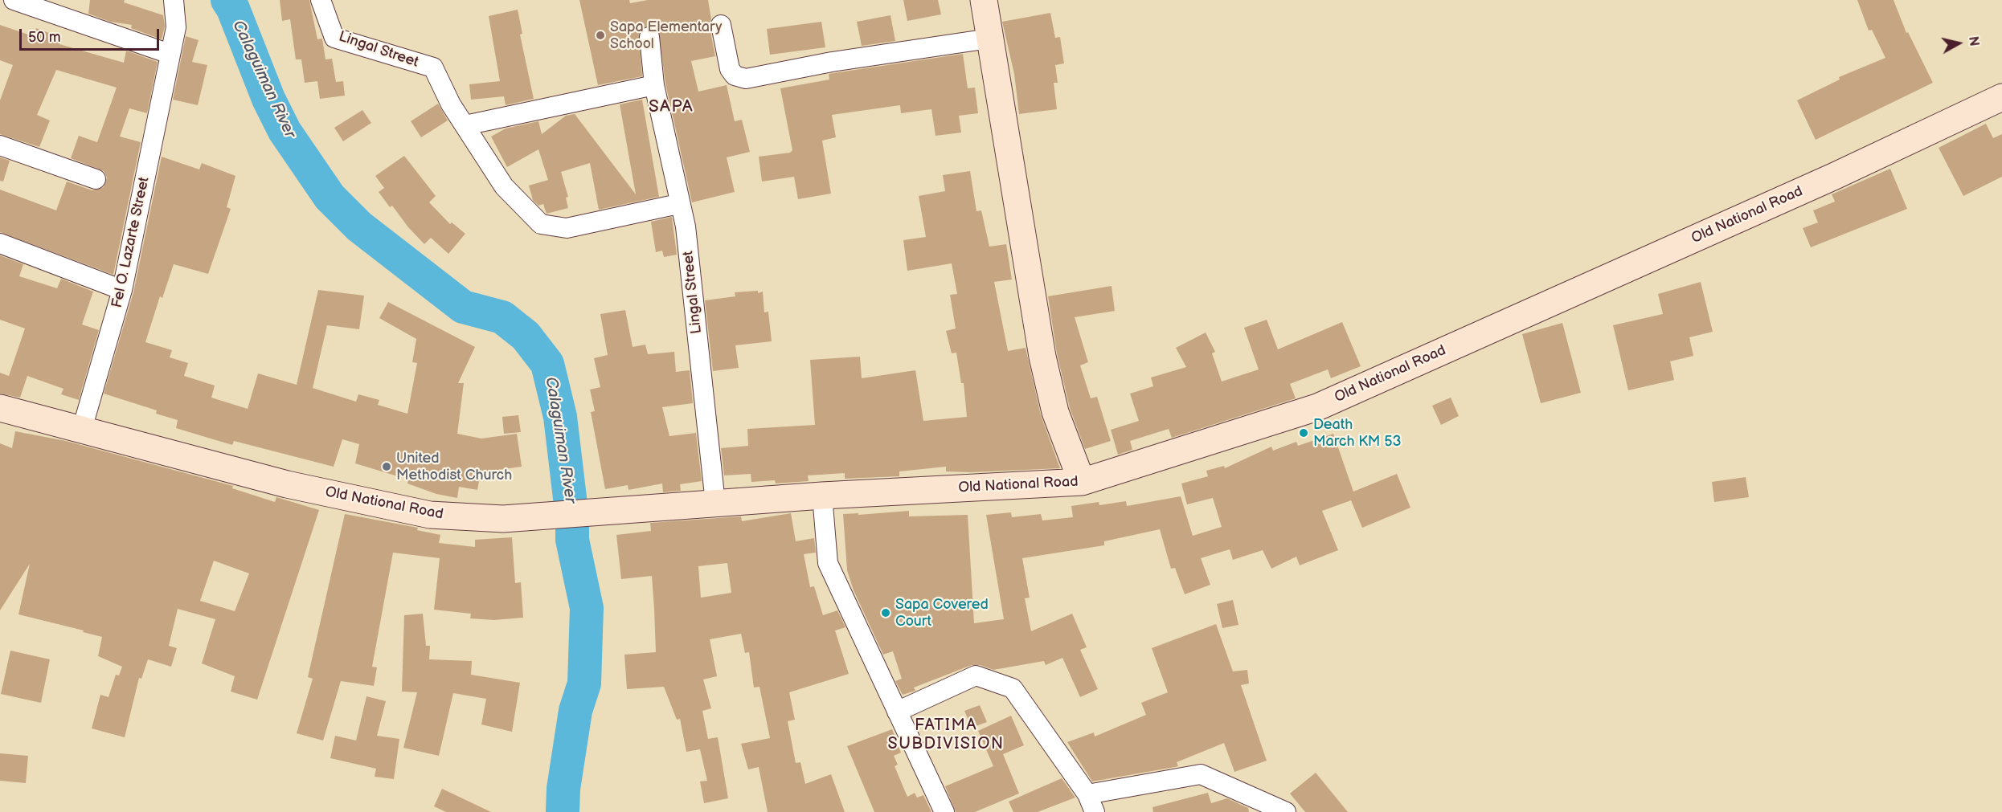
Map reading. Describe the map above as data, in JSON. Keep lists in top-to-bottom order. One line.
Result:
{"streets":{"main road":["Old National Road"],"street":["Lingal Street","Fel O. Lazarte Street"]},"crossings":[["Lingal Street","Old National Road"],["Old National Road","Fel O. Lazarte Street"]],"districts":["SAPA","FATIMA SUBDIVISION"],"water":["Calaguiman River"],"places":["Sapa Elementary School","Death March KM 53","United Methodist Church","Sapa Covered Court"],"scale_bar":"50 m","north":"right"}
